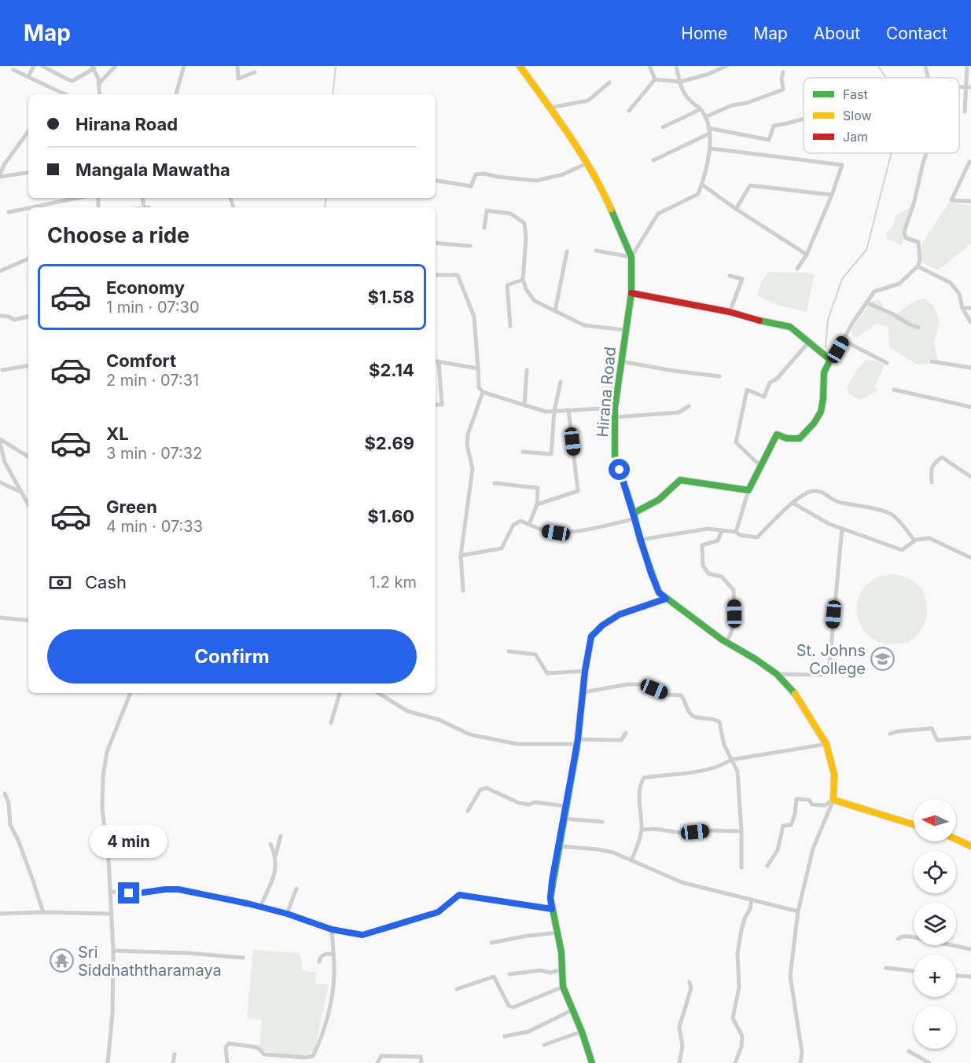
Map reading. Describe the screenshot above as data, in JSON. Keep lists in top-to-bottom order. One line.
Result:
{"streets":{"street":["Hirana Road"]},"places":{"school or university":["St. Johns College"],"temple":["Sri Siddhaththaramaya"]},"legend":["Fast","Slow","Jam"],"north":"left","page":{"header":"Map","nav":["Home","Map","About","Contact"],"banner":["Hirana Road","Mangala Mawatha"],"heading":"Choose a ride","list":[{"name":"Economy","note":"1 min · 07:30","value":"$1.58"},{"name":"Comfort","note":"2 min · 07:31","value":"$2.14"},{"name":"XL","note":"3 min · 07:32","value":"$2.69"},{"name":"Green","note":"4 min · 07:33","value":"$1.60"}],"pay":["Cash","1.2 km"],"buttons":"Confirm","map_buttons":["+","−"],"bubble":"4 min"}}
